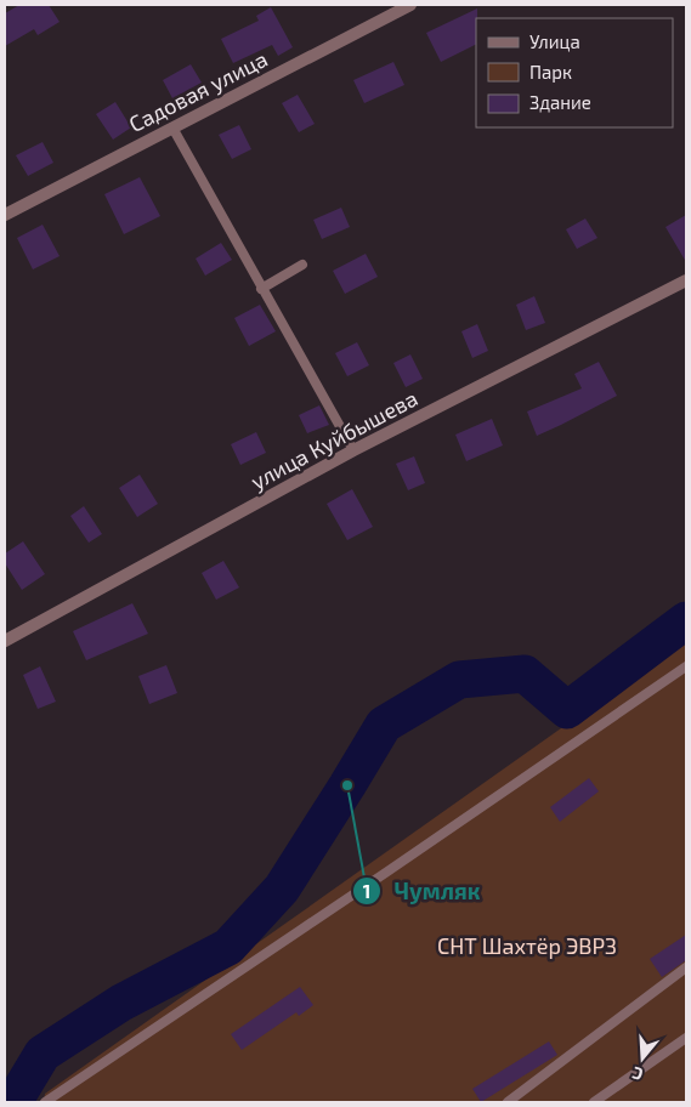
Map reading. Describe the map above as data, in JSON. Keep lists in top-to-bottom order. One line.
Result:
{"streets":{"street":["Садовая улица","улица Куйбышева"]},"parks":["СНТ Шахтёр ЭВРЗ"],"places":["Чумляк"],"legend":["Улица","Парк","Здание"],"north":"bottom"}
